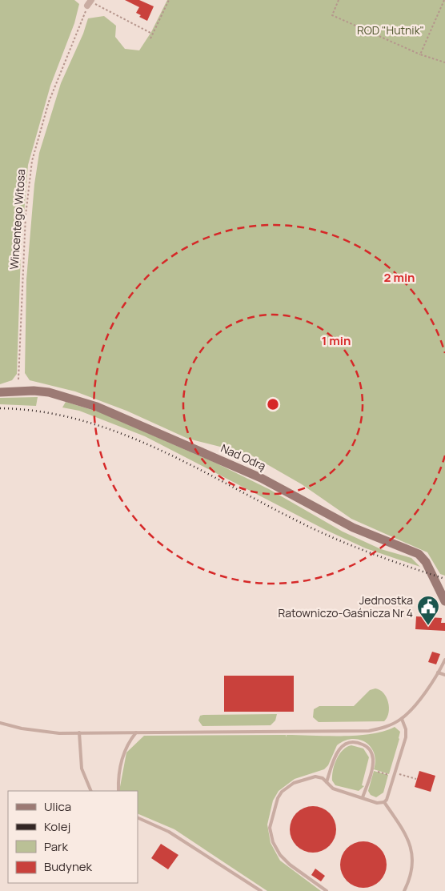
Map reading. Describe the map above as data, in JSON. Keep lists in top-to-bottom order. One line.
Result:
{"streets":{"street":["Nad Odrą"],"path":["Wincentego Witosa"]},"parks":["ROD \"Hutnik\""],"places":{"public building":["Jednostka Ratowniczo-Gaśnicza Nr 4"]},"legend":["Ulica","Kolej","Park","Budynek"],"rings":["2 min","1 min"]}
